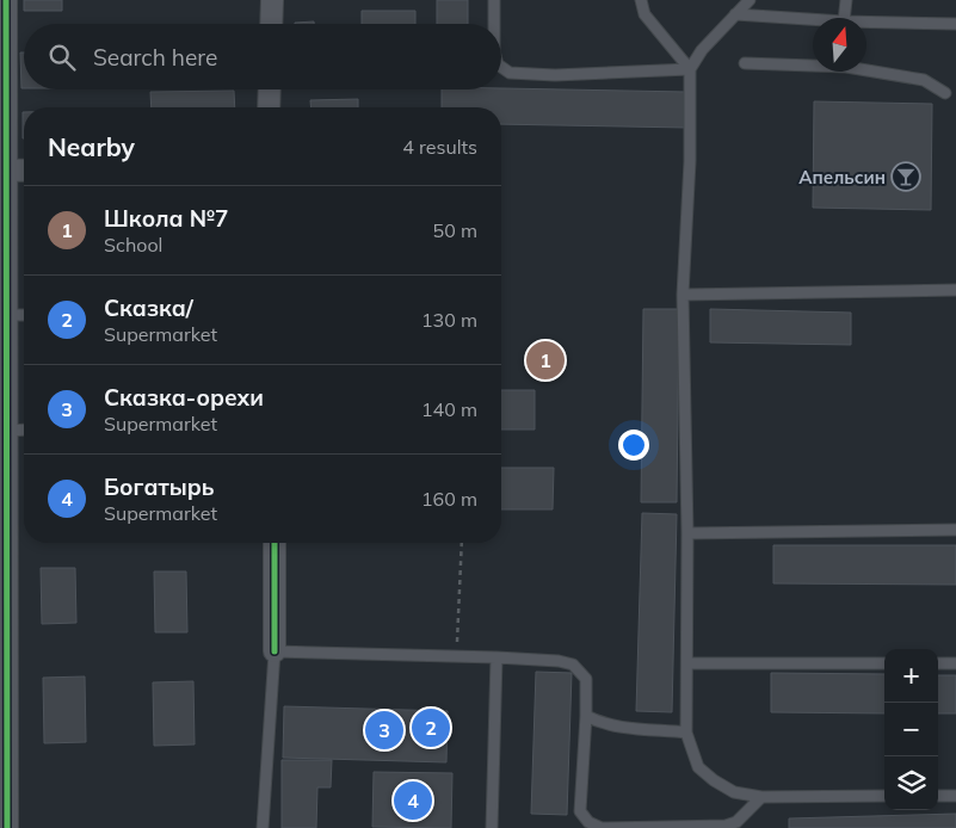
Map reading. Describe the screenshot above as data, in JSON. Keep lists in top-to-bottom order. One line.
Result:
{"places":{"bar":["Апельсин"]},"north":"top","page":{"search":"Search here","heading":["Nearby","4 results"],"list":[{"mark":"1","name":"Школа №7","note":"School","value":"50 m"},{"mark":"2","name":"Сказка/","note":"Supermarket","value":"130 m"},{"mark":"3","name":"Сказка-орехи","note":"Supermarket","value":"140 m"},{"mark":"4","name":"Богатырь","note":"Supermarket","value":"160 m"}],"pins":["1","2","3","4"],"map_buttons":["+","−"]}}
